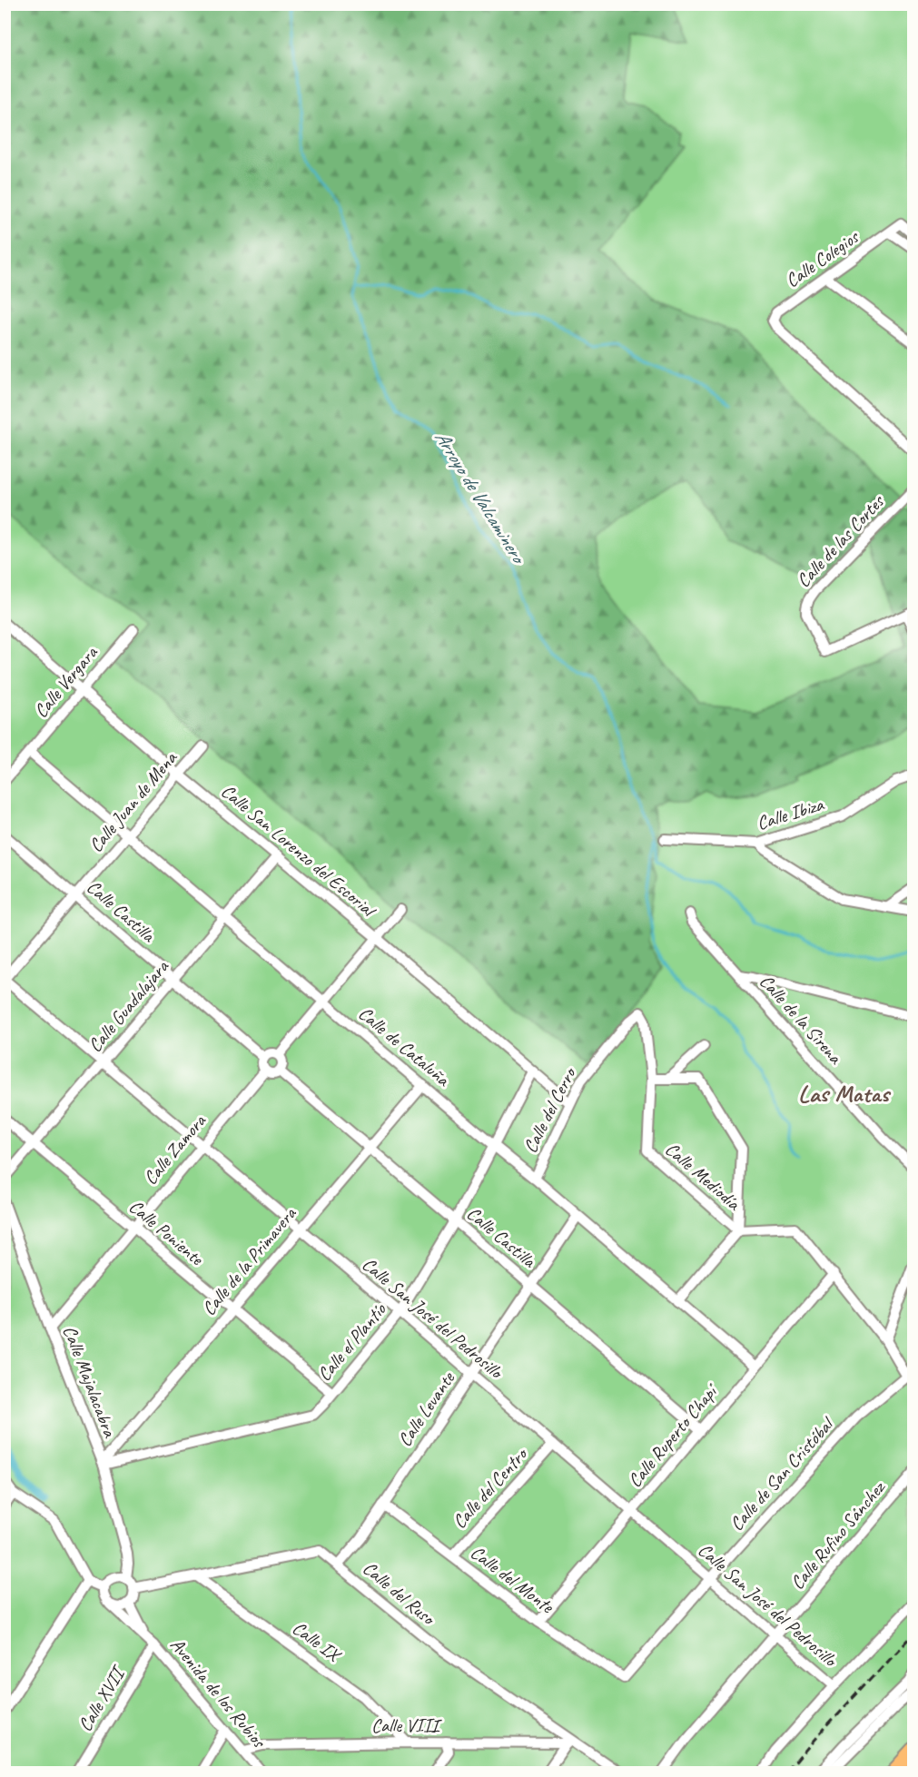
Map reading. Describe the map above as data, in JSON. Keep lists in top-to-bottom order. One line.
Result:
{"streets":{"street":["Calle Colegios","Calle de las Cortes","Calle Vergara","Calle Juan de Mena","Calle Ibiza","Calle San Lorenzo del Escorial","Calle Castilla","Calle Guadalajara","Calle de la Sirena","Calle de Cataluña","Calle del Cerro","Calle Zamora","Calle Mediodía","Calle Poniente","Calle de la Primavera","Calle San José del Pedrosillo","Calle el Plantío","Calle Majalacabra","Calle Levante","Calle Ruperto Chapí","Calle de San Cristóbal","Calle del Centro","Calle Rufino Sánchez","Calle del Monte","Calle del Ruso","Calle IX","Avenida de los Rubios","Calle XVII","Calle VIII"]},"crossings":[["Calle Vergara","Calle San Lorenzo del Escorial"],["Calle Vergara","Calle de Cataluña"],["Calle Juan de Mena","Calle San Lorenzo del Escorial"],["Calle Juan de Mena","Calle Castilla"],["Calle Juan de Mena","Calle de Cataluña"],["Calle Juan de Mena","Calle San José del Pedrosillo"],["Calle San Lorenzo del Escorial","Calle Guadalajara"],["Calle San Lorenzo del Escorial","Calle del Cerro"],["Calle San Lorenzo del Escorial","Calle el Plantío"],["Calle Castilla","Calle Guadalajara"],["Calle Castilla","Calle Zamora"],["Calle Castilla","Calle de la Primavera"],["Calle Castilla","Calle el Plantío"],["Calle Castilla","Calle Levante"],["Calle Castilla","Calle Ruperto Chapí"],["Calle Guadalajara","Calle de Cataluña"],["Calle Guadalajara","Calle Poniente"],["Calle Guadalajara","Calle San José del Pedrosillo"],["Calle de Cataluña","Calle del Cerro"],["Calle de Cataluña","Calle de la Primavera"],["Calle de Cataluña","Calle el Plantío"],["Calle de Cataluña","Calle Levante"],["Calle de Cataluña","Calle Ruperto Chapí"],["Calle del Cerro","Calle Mediodía"],["Calle Zamora","Calle Poniente"],["Calle Zamora","Calle San José del Pedrosillo"],["Calle Zamora","Calle Majalacabra"],["Calle Mediodía","Calle Ruperto Chapí"],["Calle Mediodía","Calle de San Cristóbal"],["Calle Poniente","Calle de la Primavera"],["Calle Poniente","Calle el Plantío"],["Calle de la Primavera","Calle San José del Pedrosillo"],["Calle de la Primavera","Calle el Plantío"],["Calle de la Primavera","Calle Majalacabra"],["Calle San José del Pedrosillo","Calle el Plantío"],["Calle San José del Pedrosillo","Calle Levante"],["Calle San José del Pedrosillo","Calle Ruperto Chapí"],["Calle San José del Pedrosillo","Calle de San Cristóbal"],["Calle San José del Pedrosillo","Calle del Centro"],["Calle San José del Pedrosillo","Calle Rufino Sánchez"],["Calle el Plantío","Calle Majalacabra"],["Calle Majalacabra","Calle del Ruso"],["Calle Majalacabra","Avenida de los Rubios"],["Calle Levante","Calle del Monte"],["Calle Levante","Calle del Ruso"],["Calle Ruperto Chapí","Calle del Monte"],["Calle de San Cristóbal","Calle del Monte"],["Calle del Centro","Calle del Monte"],["Calle del Ruso","Calle IX"],["Calle del Ruso","Avenida de los Rubios"],["Calle del Ruso","Calle VIII"],["Calle IX","Calle VIII"],["Avenida de los Rubios","Calle XVII"],["Avenida de los Rubios","Calle VIII"]],"districts":["Las Matas"],"water":["Arroyo de Valcaminero"]}
